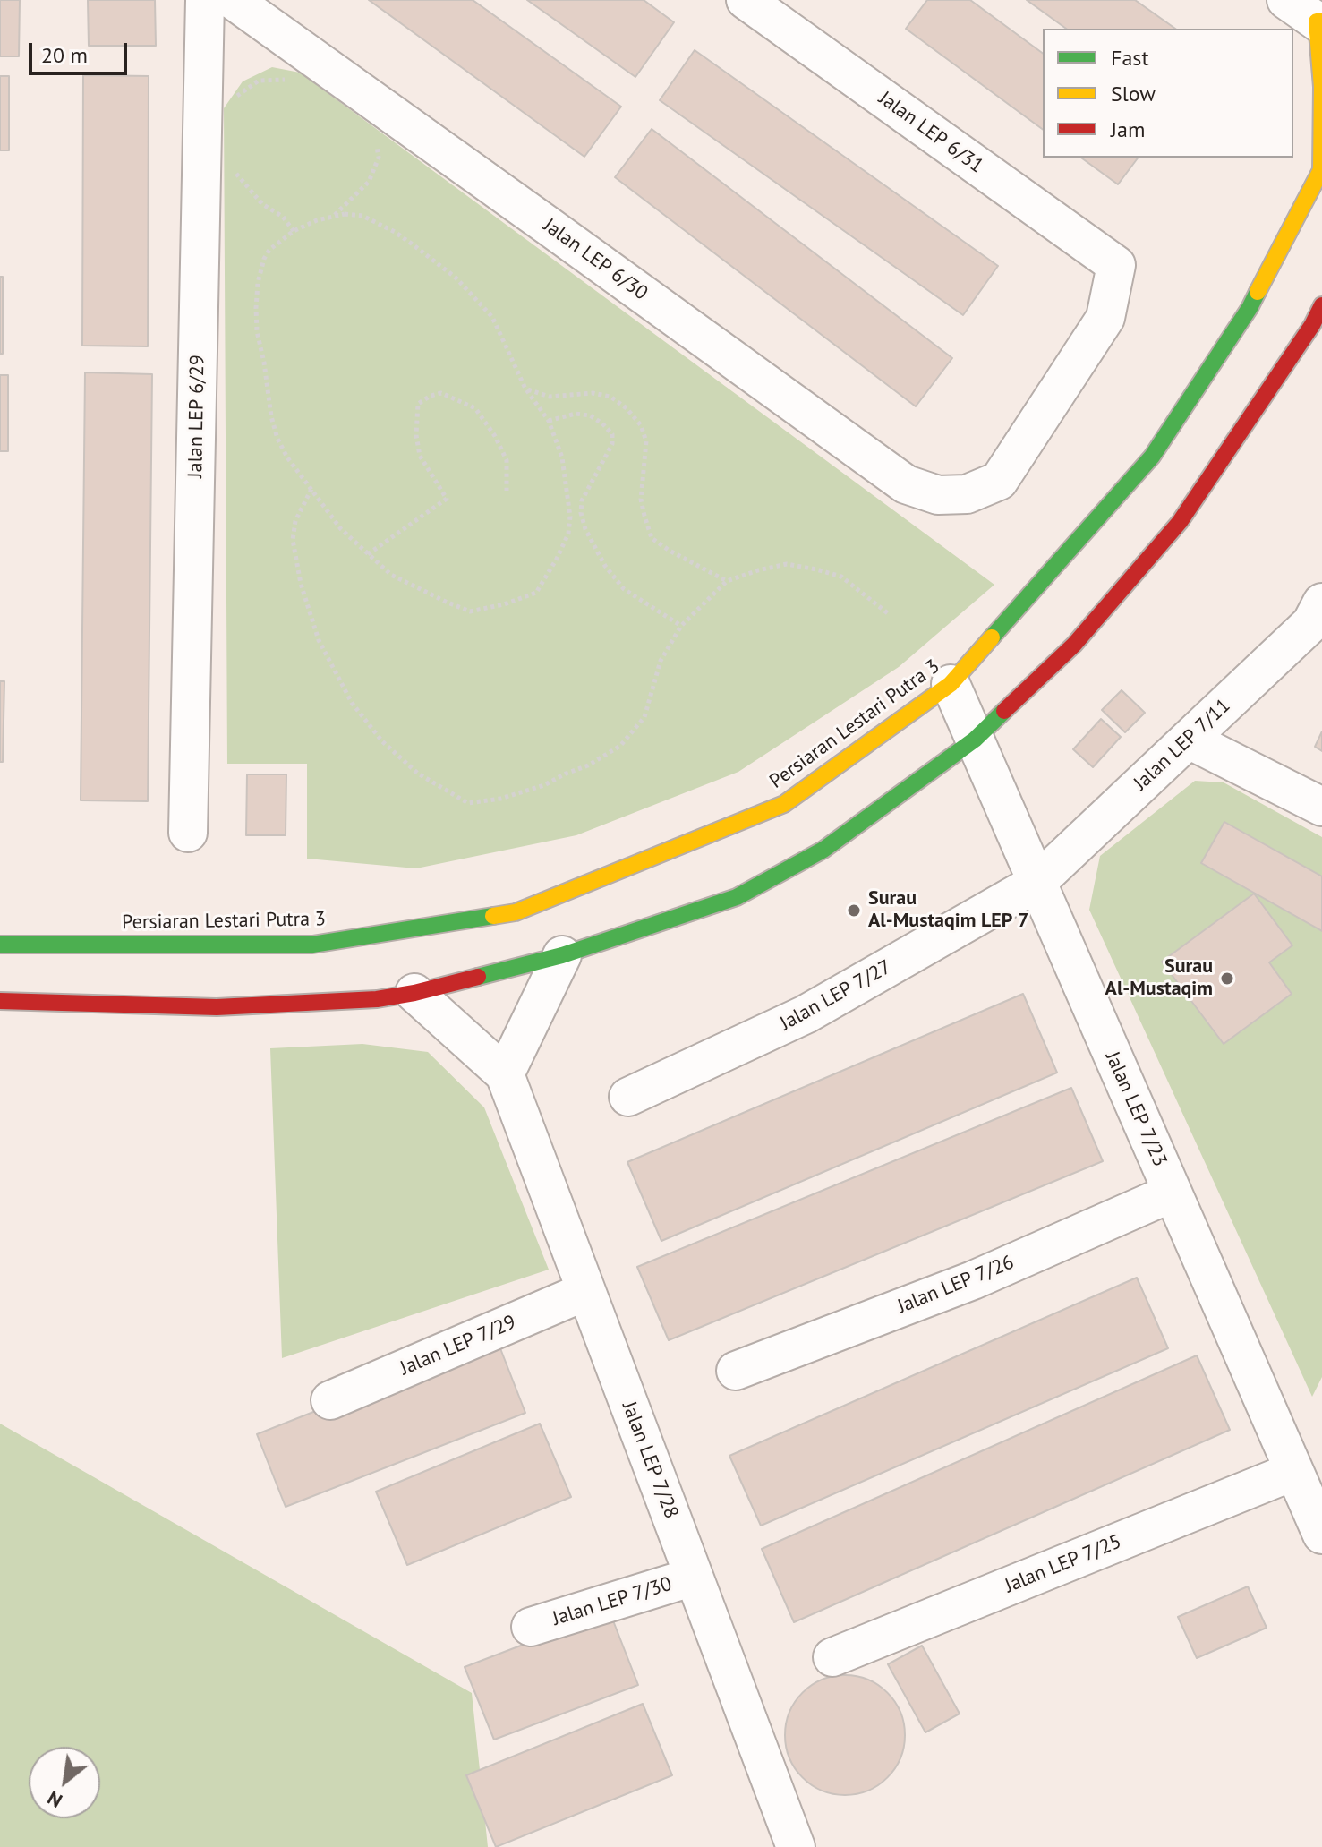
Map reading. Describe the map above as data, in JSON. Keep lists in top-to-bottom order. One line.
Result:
{"streets":{"street":["Jalan LEP 6/31","Jalan LEP 6/30","Jalan LEP 6/29","Persiaran Lestari Putra 3","Jalan LEP 7/11","Jalan LEP 7/27","Jalan LEP 7/23","Jalan LEP 7/26","Jalan LEP 7/29","Jalan LEP 7/28","Jalan LEP 7/25","Jalan LEP 7/30"]},"crossings":[["Jalan LEP 6/31","Jalan LEP 6/30"],["Persiaran Lestari Putra 3","Jalan LEP 7/23"],["Jalan LEP 7/11","Jalan LEP 7/27"],["Jalan LEP 7/11","Jalan LEP 7/23"],["Jalan LEP 7/27","Jalan LEP 7/23"],["Jalan LEP 7/23","Jalan LEP 7/26"],["Jalan LEP 7/23","Jalan LEP 7/25"],["Jalan LEP 7/29","Jalan LEP 7/28"],["Jalan LEP 7/28","Jalan LEP 7/30"]],"places":["Surau Al-Mustaqim LEP 7","Surau Al-Mustaqim"],"legend":["Fast","Slow","Jam"],"scale_bar":"20 m","north":"bottom left"}
